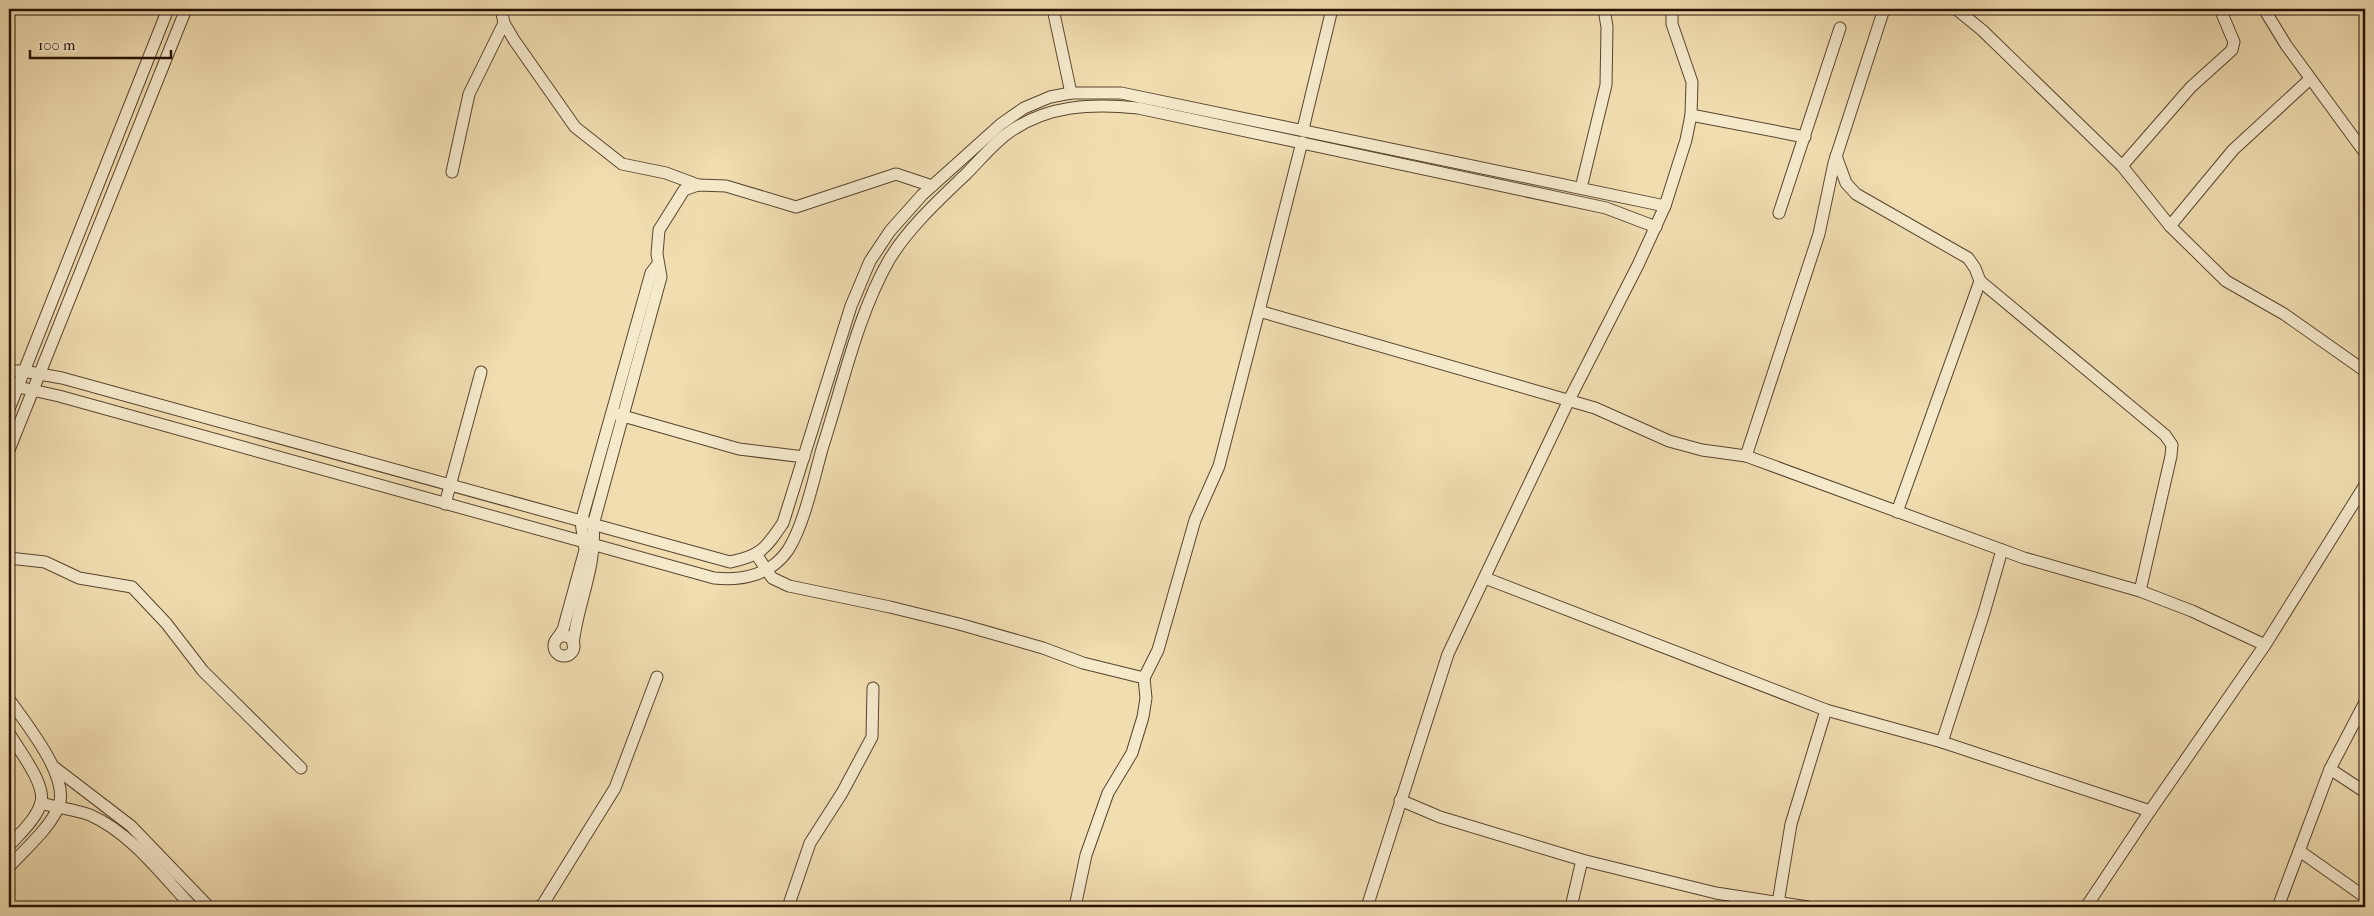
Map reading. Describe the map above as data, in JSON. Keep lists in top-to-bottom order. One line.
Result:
{"scale_bar":"100 m"}
